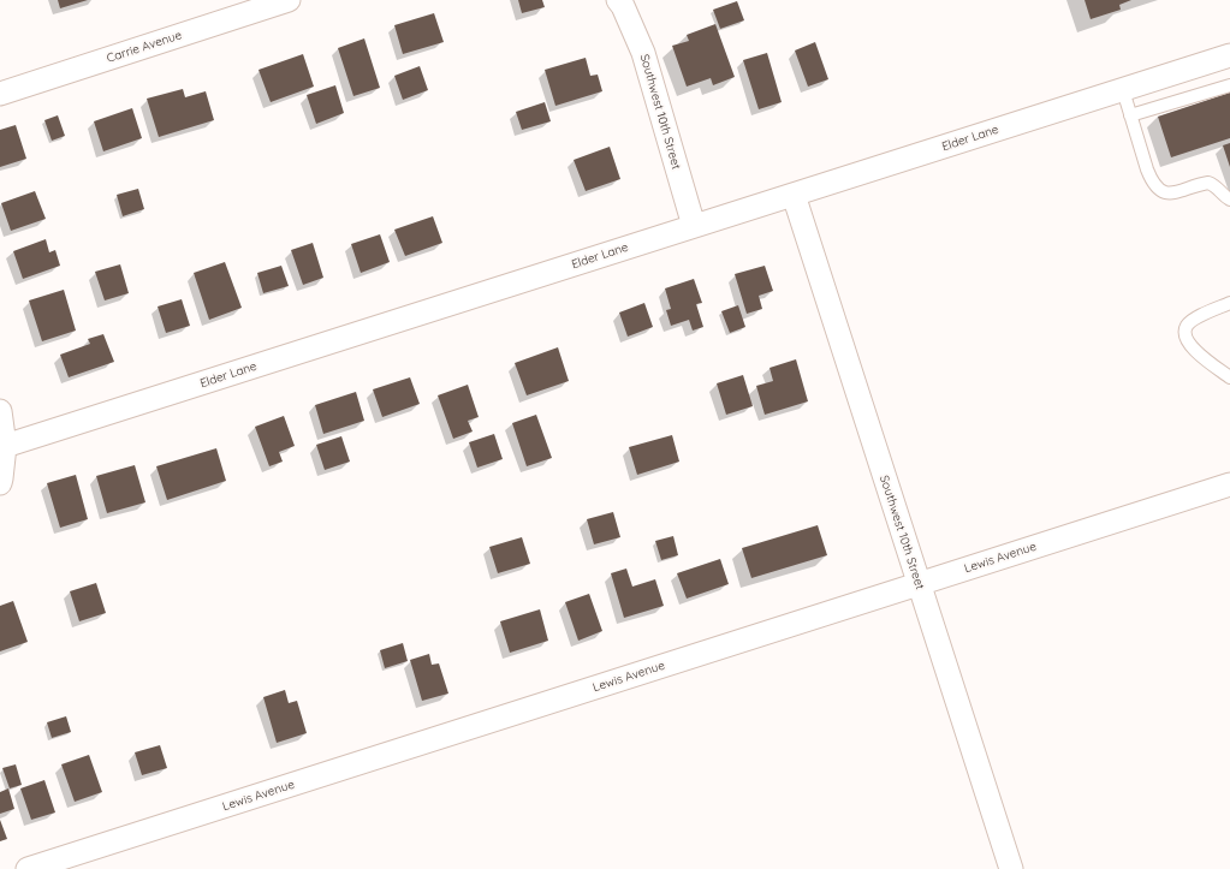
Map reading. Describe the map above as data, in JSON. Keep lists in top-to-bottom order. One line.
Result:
{"streets":{"street":["Carrie Avenue","Southwest 10th Street","Elder Lane","Lewis Avenue"]},"crossings":[["Southwest 10th Street","Elder Lane"],["Southwest 10th Street","Lewis Avenue"]]}
